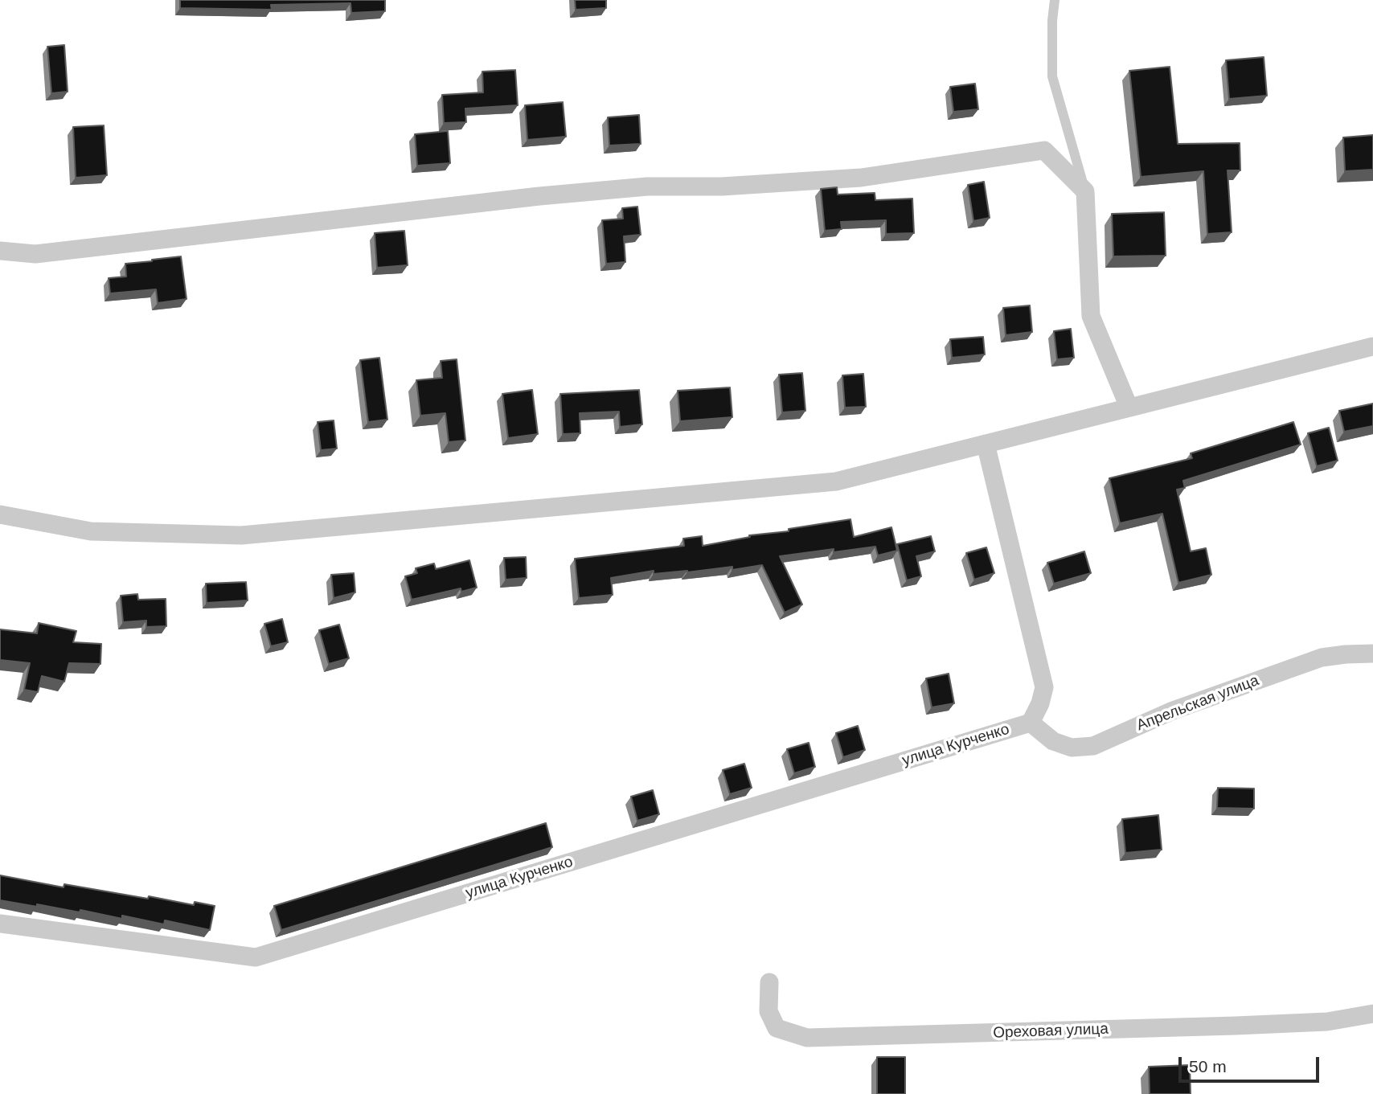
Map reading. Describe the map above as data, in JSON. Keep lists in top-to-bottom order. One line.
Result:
{"streets":{"street":["Апрельская улица","улица Курченко","Ореховая улица"]},"crossings":[["Апрельская улица","улица Курченко"]],"scale_bar":"50 m"}
